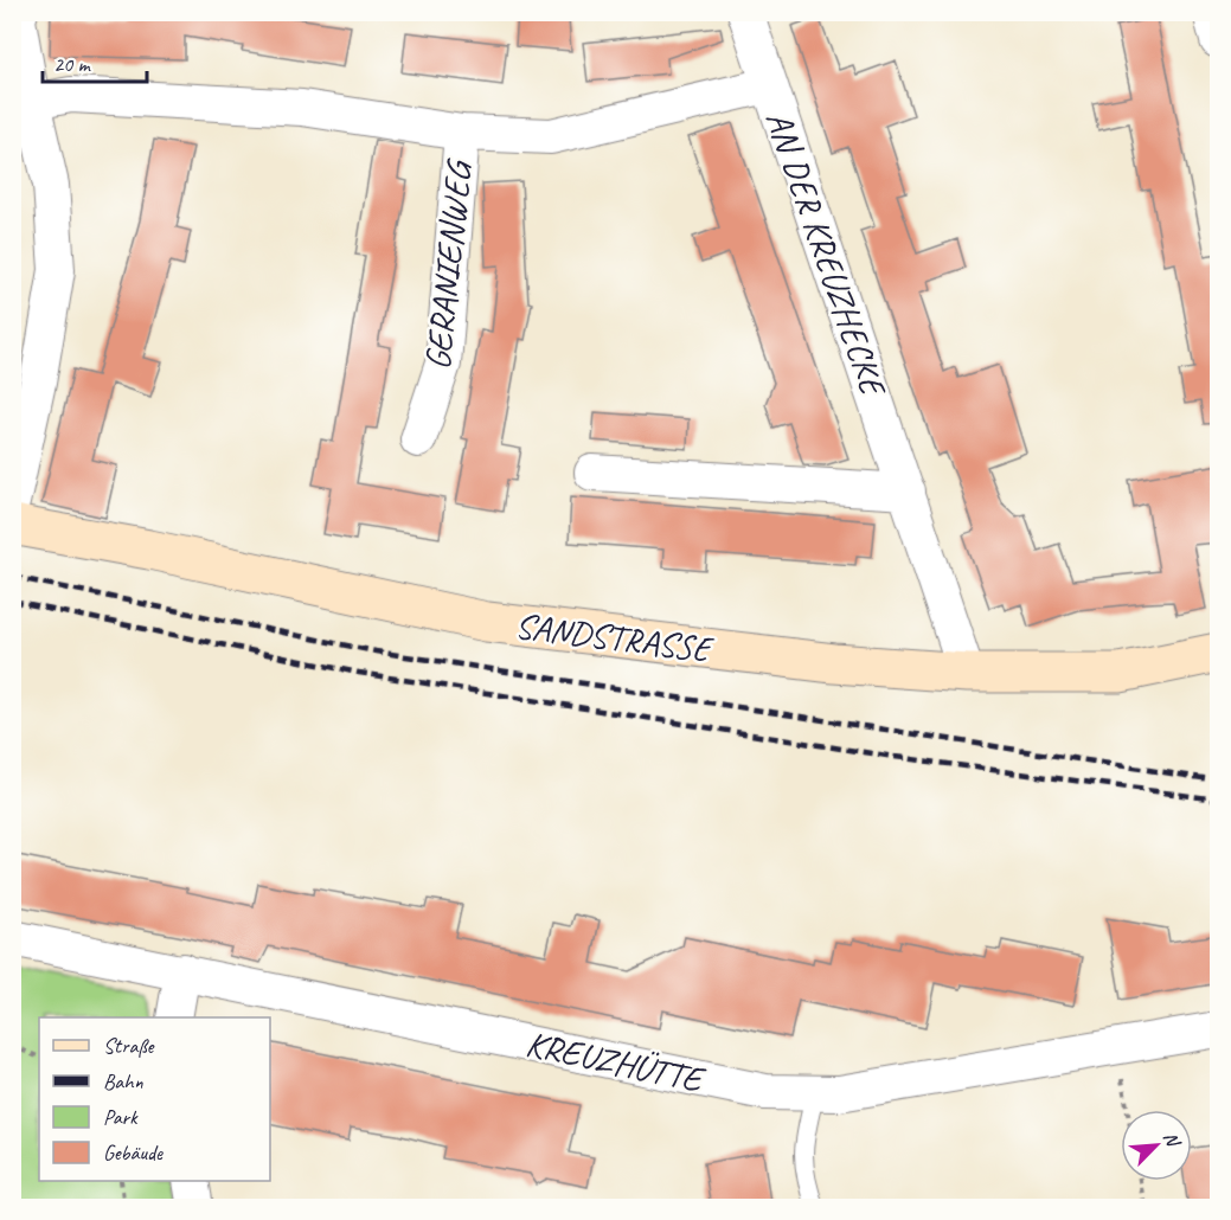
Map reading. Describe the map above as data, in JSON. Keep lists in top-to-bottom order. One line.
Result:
{"streets":{"main road":["SANDSTRASSE"],"street":["AN DER KREUZHECKE","GERANIENWEG","KREUZHÜTTE"]},"crossings":[["AN DER KREUZHECKE","GERANIENWEG"],["AN DER KREUZHECKE","SANDSTRASSE"]],"legend":["Straße","Bahn","Park","Gebäude"],"scale_bar":"20 m","north":"top right"}
